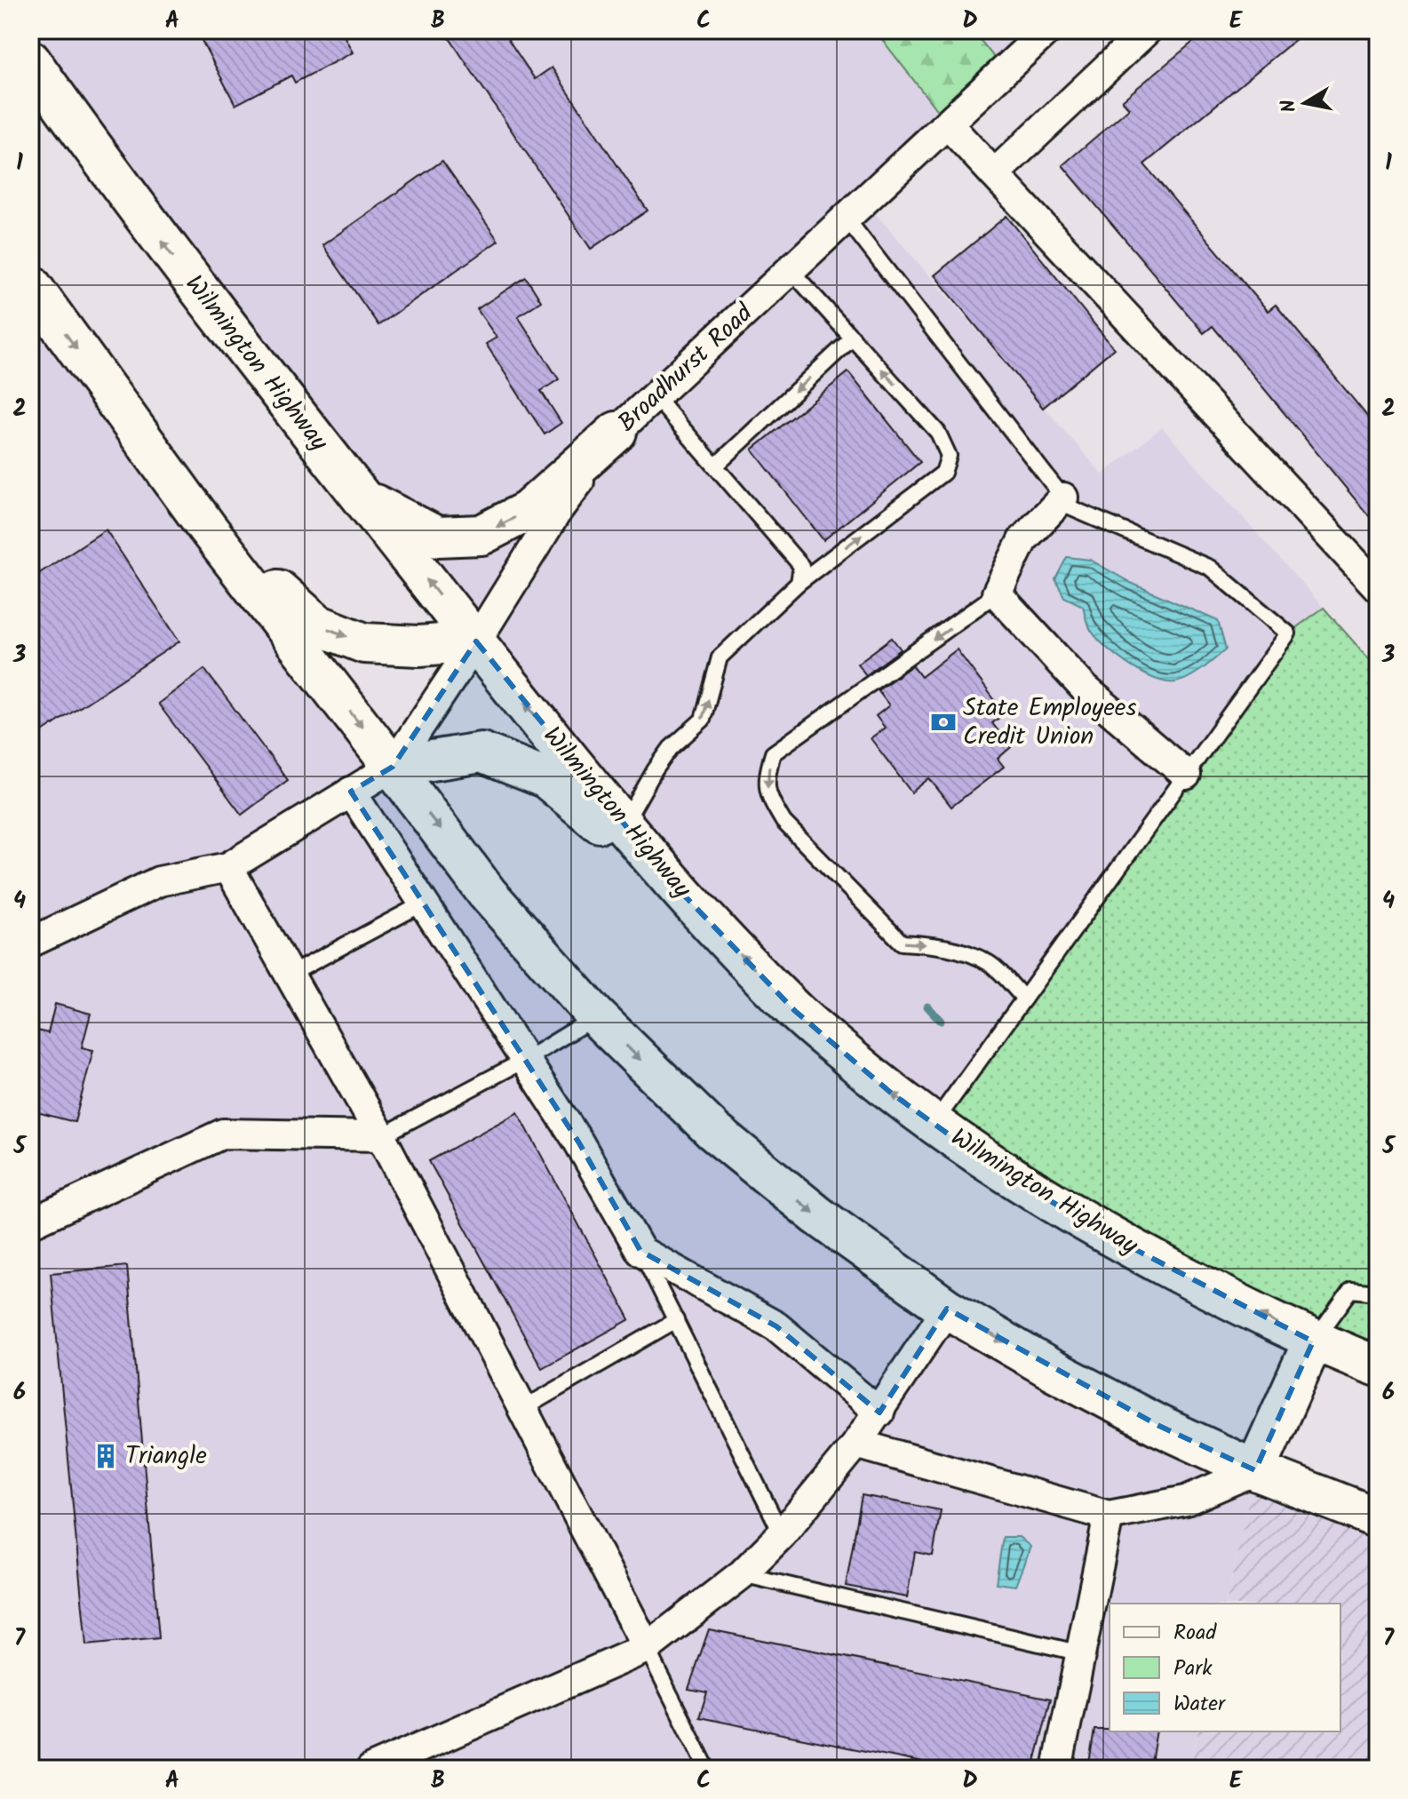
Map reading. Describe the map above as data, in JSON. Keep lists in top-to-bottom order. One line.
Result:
{"streets":{"main road":["Wilmington Highway"],"street":["Broadhurst Road"]},"crossings":[["Wilmington Highway","Broadhurst Road"]],"places":{"bank":["State Employees Credit Union"],"building":["Triangle"]},"legend":["Road","Park","Water"],"north":"left","grid":{"columns":["A","B","C","D","E"],"rows":["1","2","3","4","5","6","7"]}}
